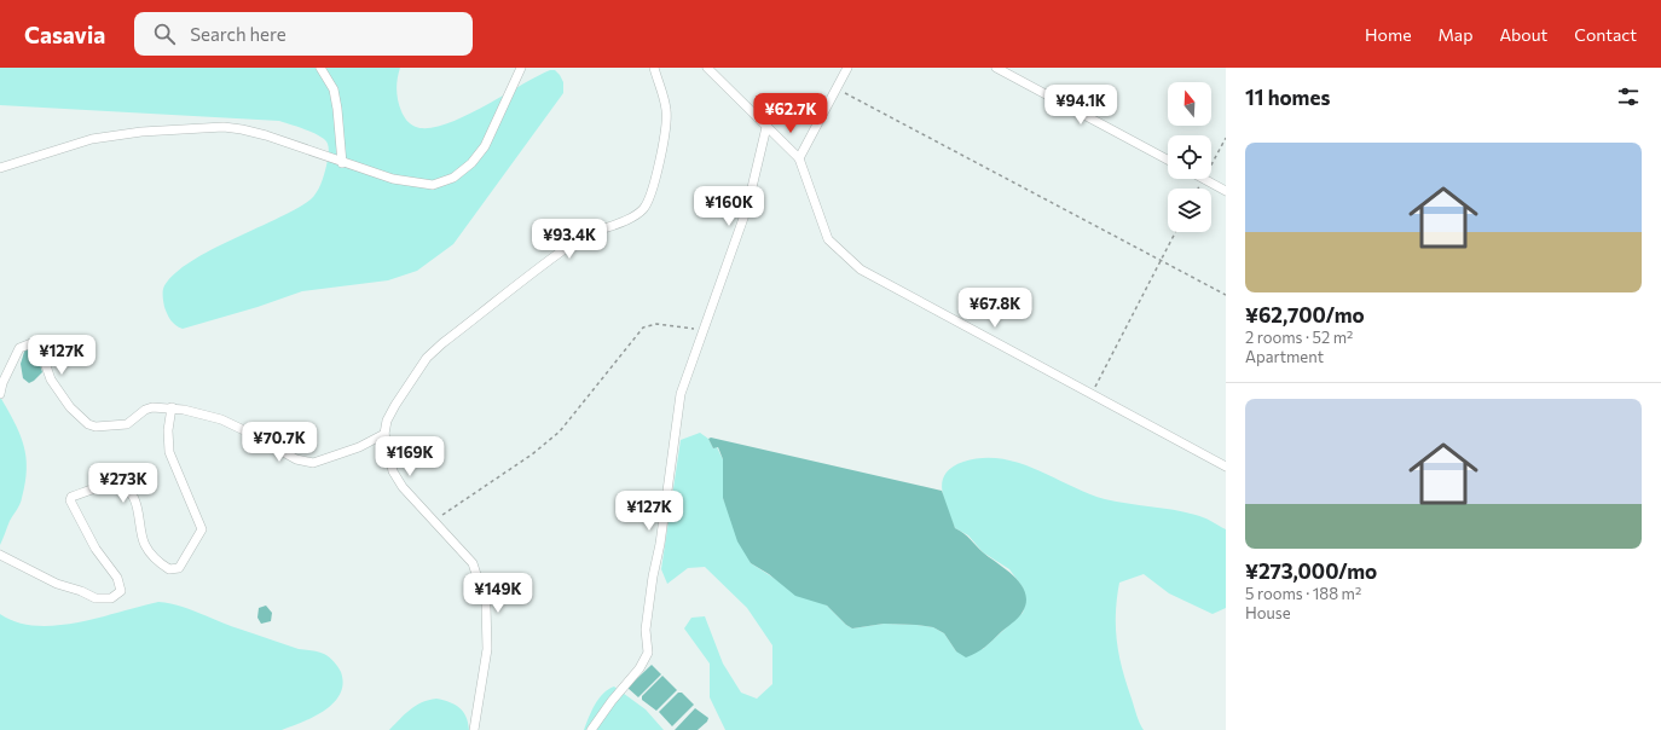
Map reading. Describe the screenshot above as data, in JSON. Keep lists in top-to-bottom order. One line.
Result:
{"north":"top","page":{"header":"Casavia","search":"Search here","nav":["Home","Map","About","Contact"],"heading":"11 homes","price":["¥94.1K","¥62.7K","¥160K","¥93.4K","¥67.8K","¥127K","¥70.7K","¥169K","¥273K","¥127K","¥149K"],"list":[{"name":"¥62,700/mo","note":"2 rooms · 52 m² · Apartment"},{"name":"¥273,000/mo","note":"5 rooms · 188 m² · House"}]}}
